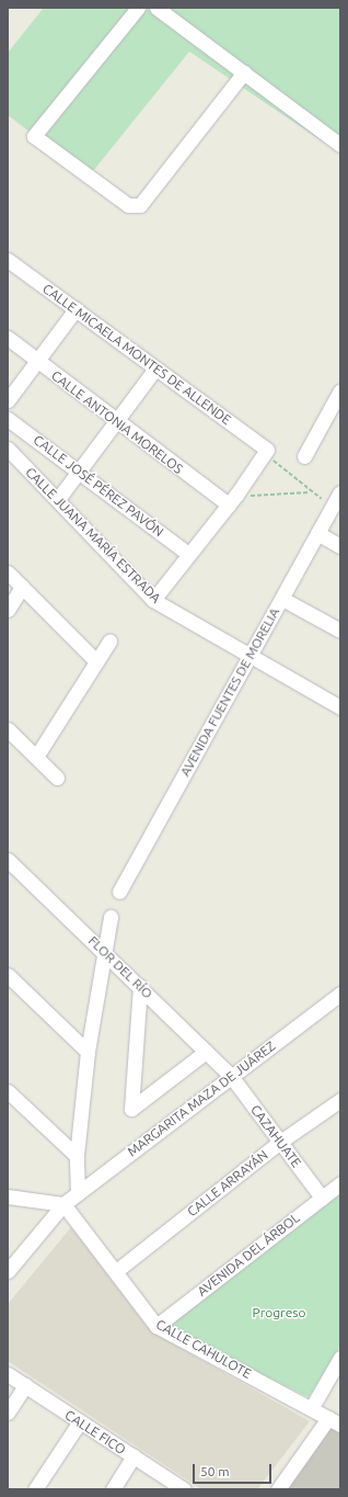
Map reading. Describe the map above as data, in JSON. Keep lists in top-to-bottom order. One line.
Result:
{"streets":{"street":["CALLE MICAELA MONTES DE ALLENDE","CALLE ANTONIA MORELOS","CALLE JOSÉ PÉREZ PAVÓN","CALLE JUANA MARÍA ESTRADA","AVENIDA FUENTES DE MORELIA","FLOR DEL RÍO","MARGARITA MAZA DE JUÁREZ","CAZAHUATE","CALLE ARRAYÁN","AVENIDA DEL ÁRBOL","CALLE CAHULOTE","CALLE FICO"]},"crossings":[["CALLE JUANA MARÍA ESTRADA","AVENIDA FUENTES DE MORELIA"],["FLOR DEL RÍO","MARGARITA MAZA DE JUÁREZ"],["FLOR DEL RÍO","CAZAHUATE"],["MARGARITA MAZA DE JUÁREZ","CAZAHUATE"],["MARGARITA MAZA DE JUÁREZ","CALLE CAHULOTE"],["CAZAHUATE","CALLE ARRAYÁN"],["CAZAHUATE","AVENIDA DEL ÁRBOL"],["CALLE ARRAYÁN","CALLE CAHULOTE"],["AVENIDA DEL ÁRBOL","CALLE CAHULOTE"]],"parks":["Progreso"],"scale_bar":"50 m"}
